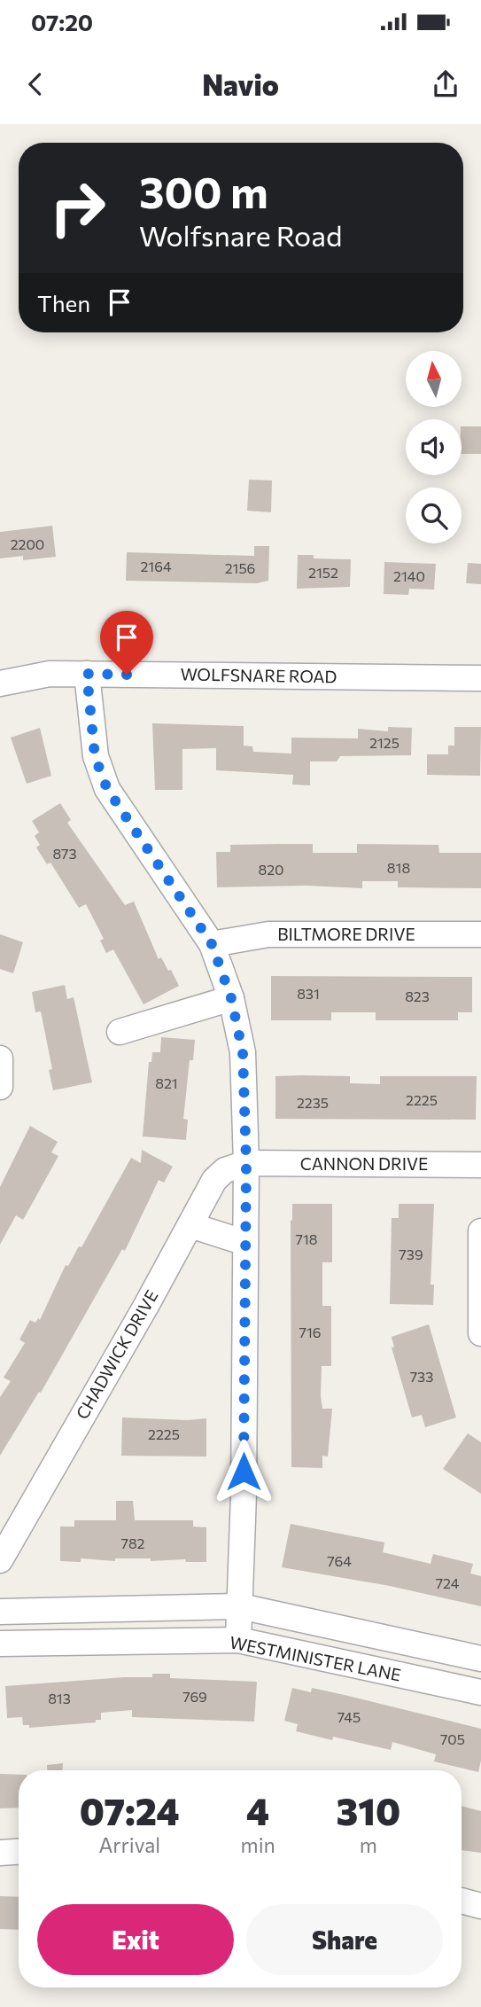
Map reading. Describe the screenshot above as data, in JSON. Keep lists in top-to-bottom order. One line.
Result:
{"streets":{"street":["WOLFSNARE ROAD","BILTMORE DRIVE","CANNON DRIVE","CHADWICK DRIVE","WESTMINISTER LANE"]},"crossings":[["CANNON DRIVE","CHADWICK DRIVE"]],"house_numbers":["2200","2164","2156","2152","2140","2125","873","818","820","831","823","821","2225","2235","718","739","716","733","2225","782","764","724","769","813","745","705"],"north":"top","page":{"status":"07:20","header":"Navio","turn":["300 m","Wolfsnare Road"],"then":"Then","eta":["07:24","Arrival","4","min","310","m"],"buttons":["Exit","Share"]}}
